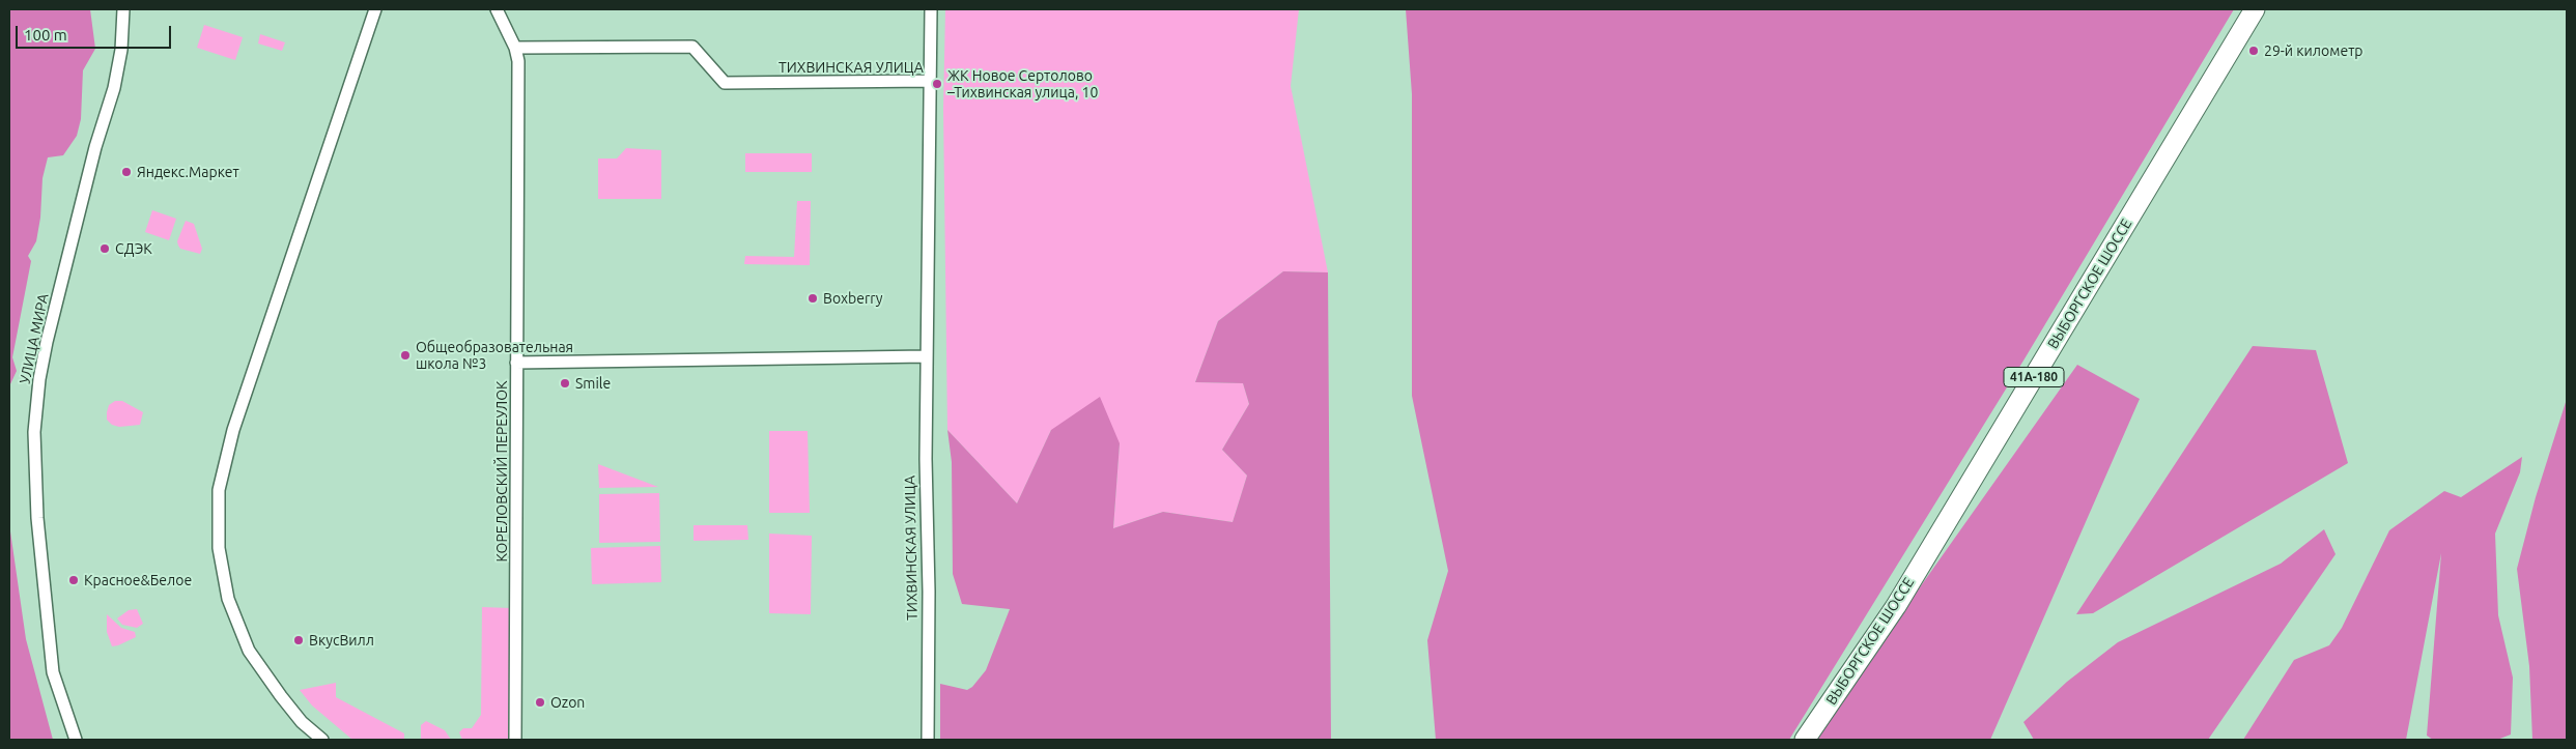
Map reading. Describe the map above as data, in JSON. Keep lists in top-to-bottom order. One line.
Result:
{"streets":{"main road":["ВЫБОРГСКОЕ ШОССЕ","41А-180"],"street":["ТИХВИНСКАЯ УЛИЦА","УЛИЦА МИРА","КОРЕЛОВСКИЙ ПЕРЕУЛОК"]},"crossings":[["ТИХВИНСКАЯ УЛИЦА","КОРЕЛОВСКИЙ ПЕРЕУЛОК"]],"places":["29-й километр","ЖК Новое Сертолово –Тихвинская улица, 10","Яндекс.Маркет","СДЭК","Boxberry","Общеобразовательная школа №3","Smile","Красное&Белое","ВкусВилл","Ozon"],"scale_bar":"100 m"}
